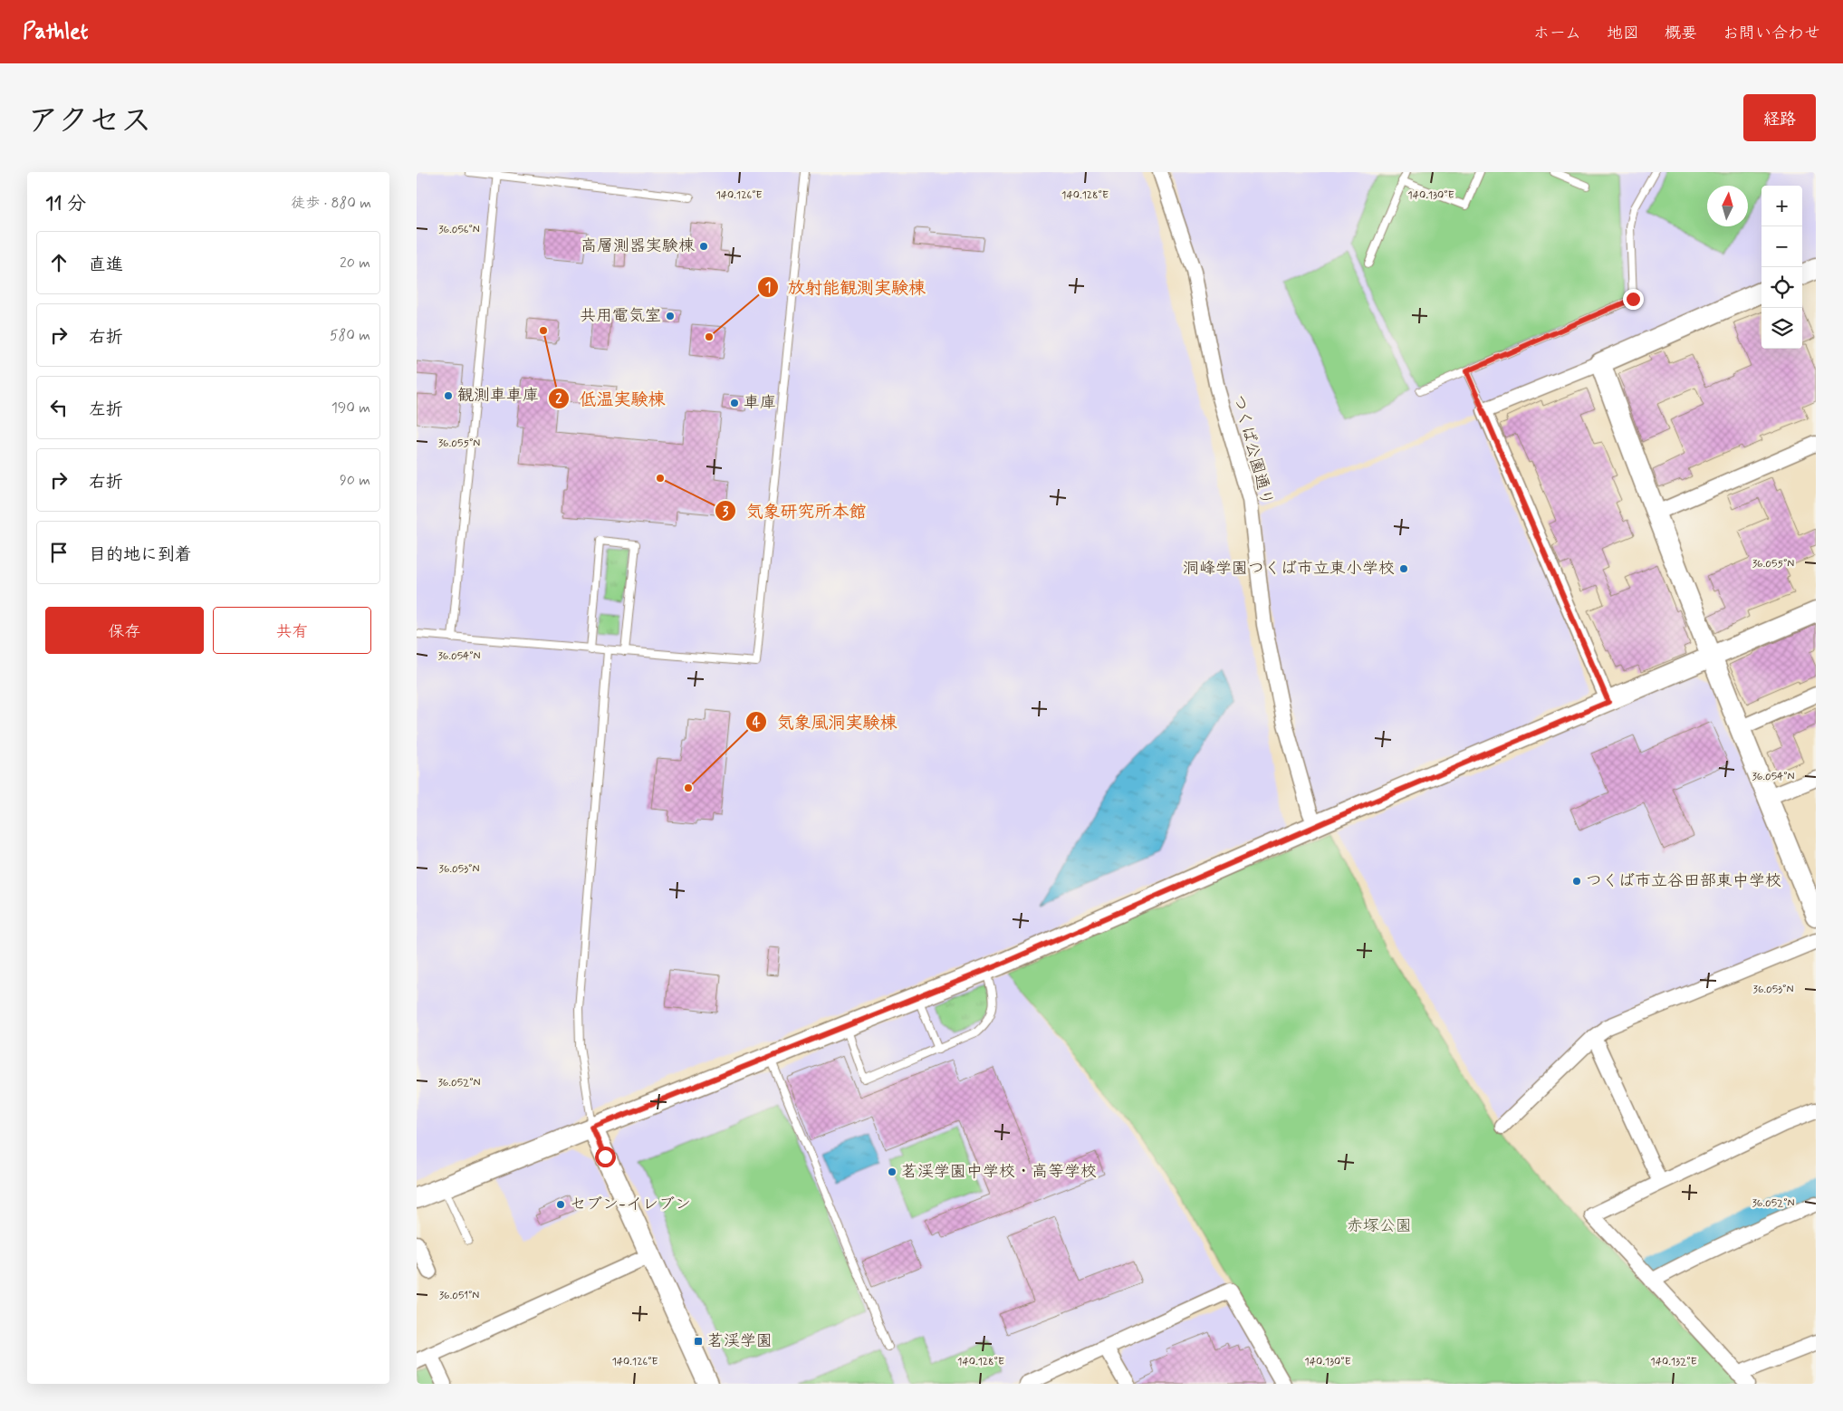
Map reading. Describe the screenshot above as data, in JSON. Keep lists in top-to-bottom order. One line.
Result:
{"streets":{"street":["つくば公園通り"]},"parks":["赤塚公園"],"places":{"other":["高層測器実験棟","共用電気室","低温実験棟","放射能観測実験棟","観測車車庫","車庫","気象研究所本館","洞峰学園つくば市立東小学校","気象風洞実験棟","つくば市立谷田部東中学校","茗渓学園中学校・高等学校","セブン-イレブン"],"transit":["茗渓学園"]},"north":"top","page":{"header":"Pathlet","nav":["ホーム","地図","概要","お問い合わせ"],"title":"アクセス","buttons":["経路",["保存","共有"]],"heading":["11 分","徒歩 · 880 m"],"map_buttons":["+","−"],"list":[["直進","20 m"],["右折","580 m"],["左折","190 m"],["右折","90 m"],"目的地に到着"]},"coordinates":["140.126°E","140.128°E","140.130°E","36.056°N","36.055°N","36.054°N","36.053°N","36.052°N","36.051°N","140.132°E"]}
